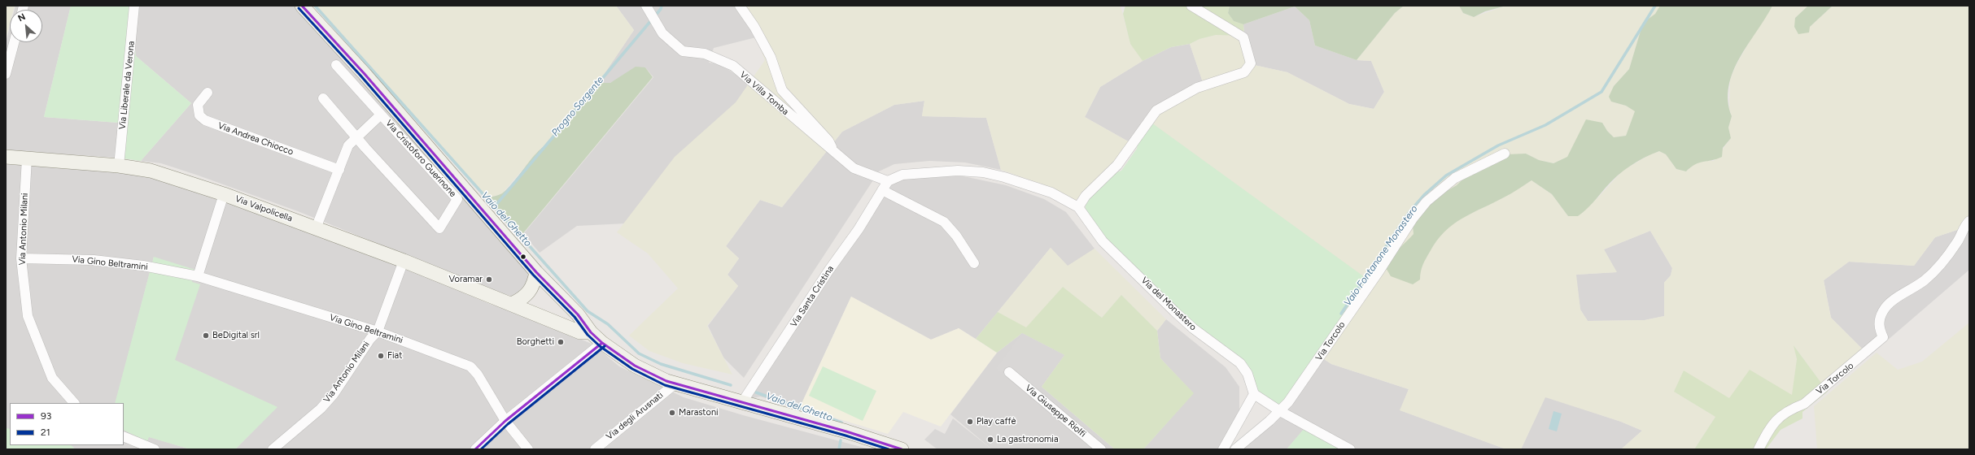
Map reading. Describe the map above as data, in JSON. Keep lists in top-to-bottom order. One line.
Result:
{"streets":{"main road":["Via Valpolicella"],"street":["Via Liberale da Verona","Via Villa Tomba","Via Andrea Chiocco","Via Cristoforo Guerinone","Via Antonio Milani","Via Gino Beltramini","Via Santa Cristina","Via del Monastero","Via Torcolo","Via Giuseppe Riolfi","Via degli Arusnati"]},"crossings":[["Via Liberale da Verona","Via Valpolicella"],["Via Villa Tomba","Via Santa Cristina"],["Via Villa Tomba","Via del Monastero"],["Via Valpolicella","Via Antonio Milani"],["Via Antonio Milani","Via Gino Beltramini"],["Via Santa Cristina","Via del Monastero"]],"water":["Progno Sorgente","Vaio del Ghetto","Vaio Fontanone Monastero"],"places":["Voramar","BeDigital srl","Borghetti","Fiat","Marastoni","Play caffè","La gastronomia"],"lines":["transit line 93","transit line 21"],"legend":["93","21"],"north":"top left"}
